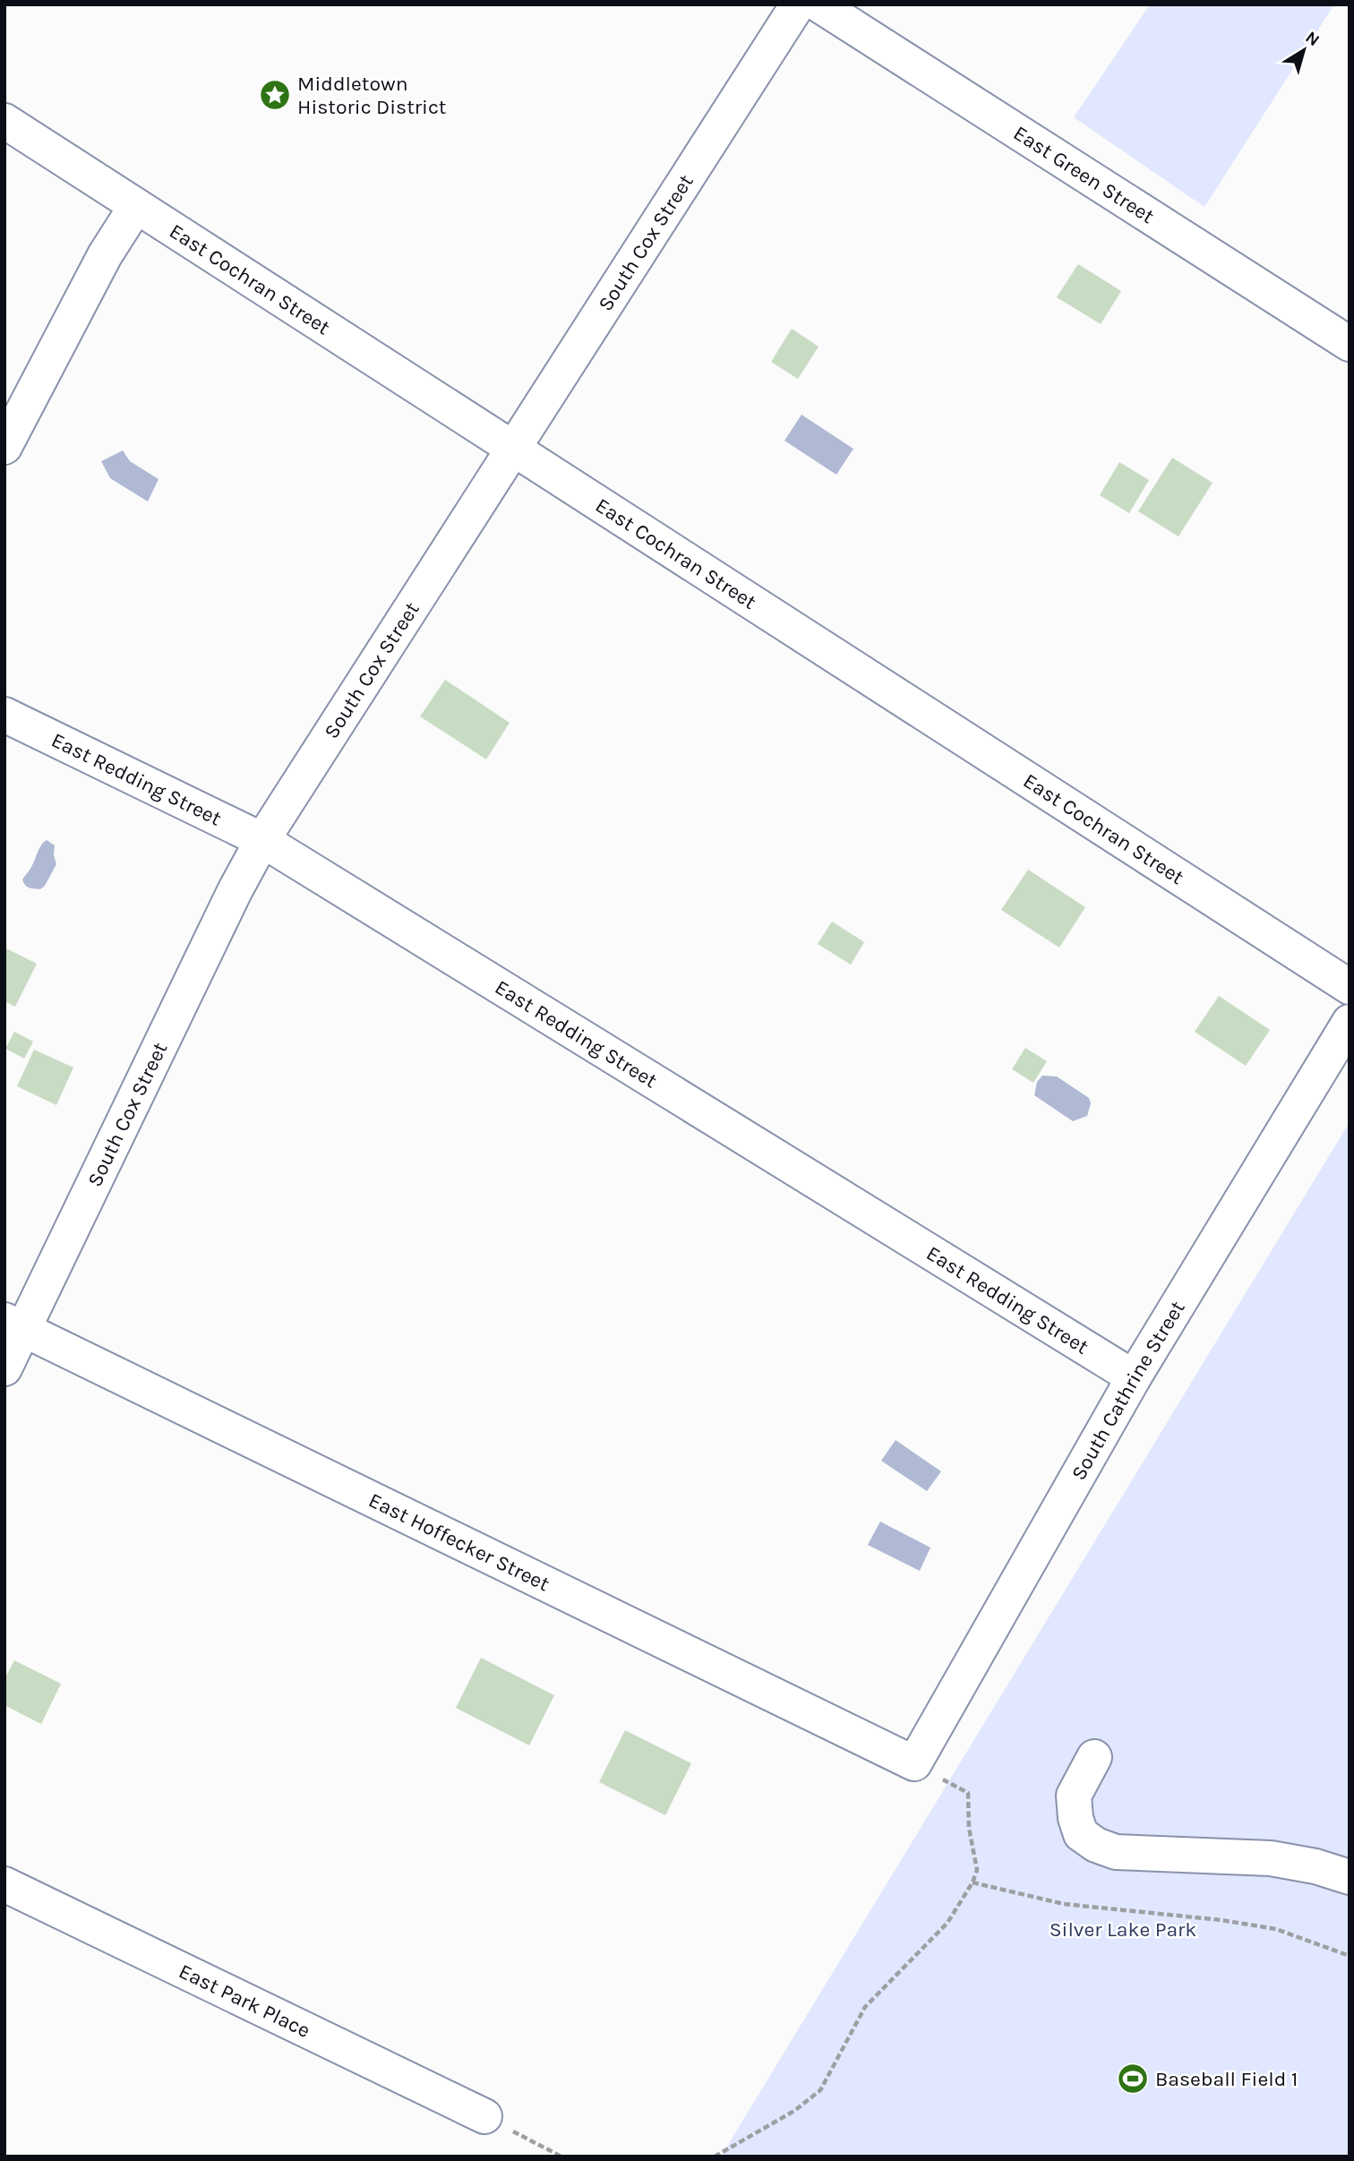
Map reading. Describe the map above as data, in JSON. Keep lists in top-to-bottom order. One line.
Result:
{"streets":{"street":["East Green Street","South Cox Street","East Cochran Street","East Redding Street","South Cathrine Street","East Hoffecker Street","East Park Place"]},"crossings":[["South Cox Street","East Cochran Street"],["South Cox Street","East Redding Street"],["South Cox Street","East Hoffecker Street"],["East Redding Street","South Cathrine Street"],["South Cathrine Street","East Hoffecker Street"]],"parks":["Silver Lake Park"],"places":{"place":["Middletown Historic District"],"sports":["Baseball Field 1"]},"north":"top right"}
